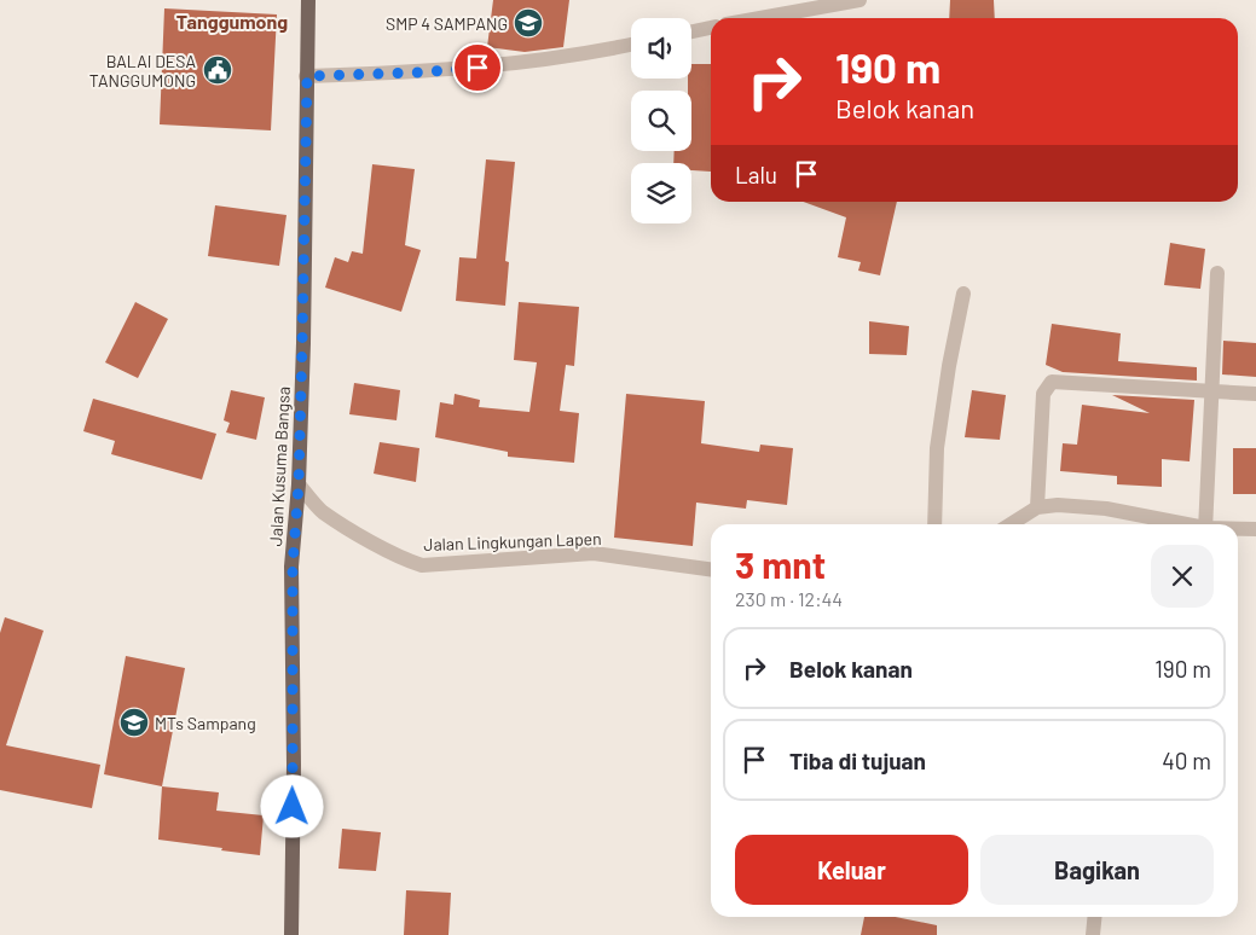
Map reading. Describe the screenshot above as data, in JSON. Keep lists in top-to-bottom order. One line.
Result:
{"streets":{"main road":["Jalan Kusuma Bangsa"],"street":["Jalan Lingkungan Lapen"]},"crossings":[["Jalan Kusuma Bangsa","Jalan Lingkungan Lapen"]],"districts":["Tanggumong"],"places":{"school or university":["SMP 4 SAMPANG","MTs Sampang"],"public building":["BALAI DESA TANGGUMONG"]},"page":{"turn":["190 m","Belok kanan"],"then":"Lalu","heading":["3 mnt","230 m · 12:44"],"list":[{"name":"Belok kanan","value":"190 m"},{"name":"Tiba di tujuan","value":"40 m"}],"buttons":["Keluar","Bagikan"]}}
